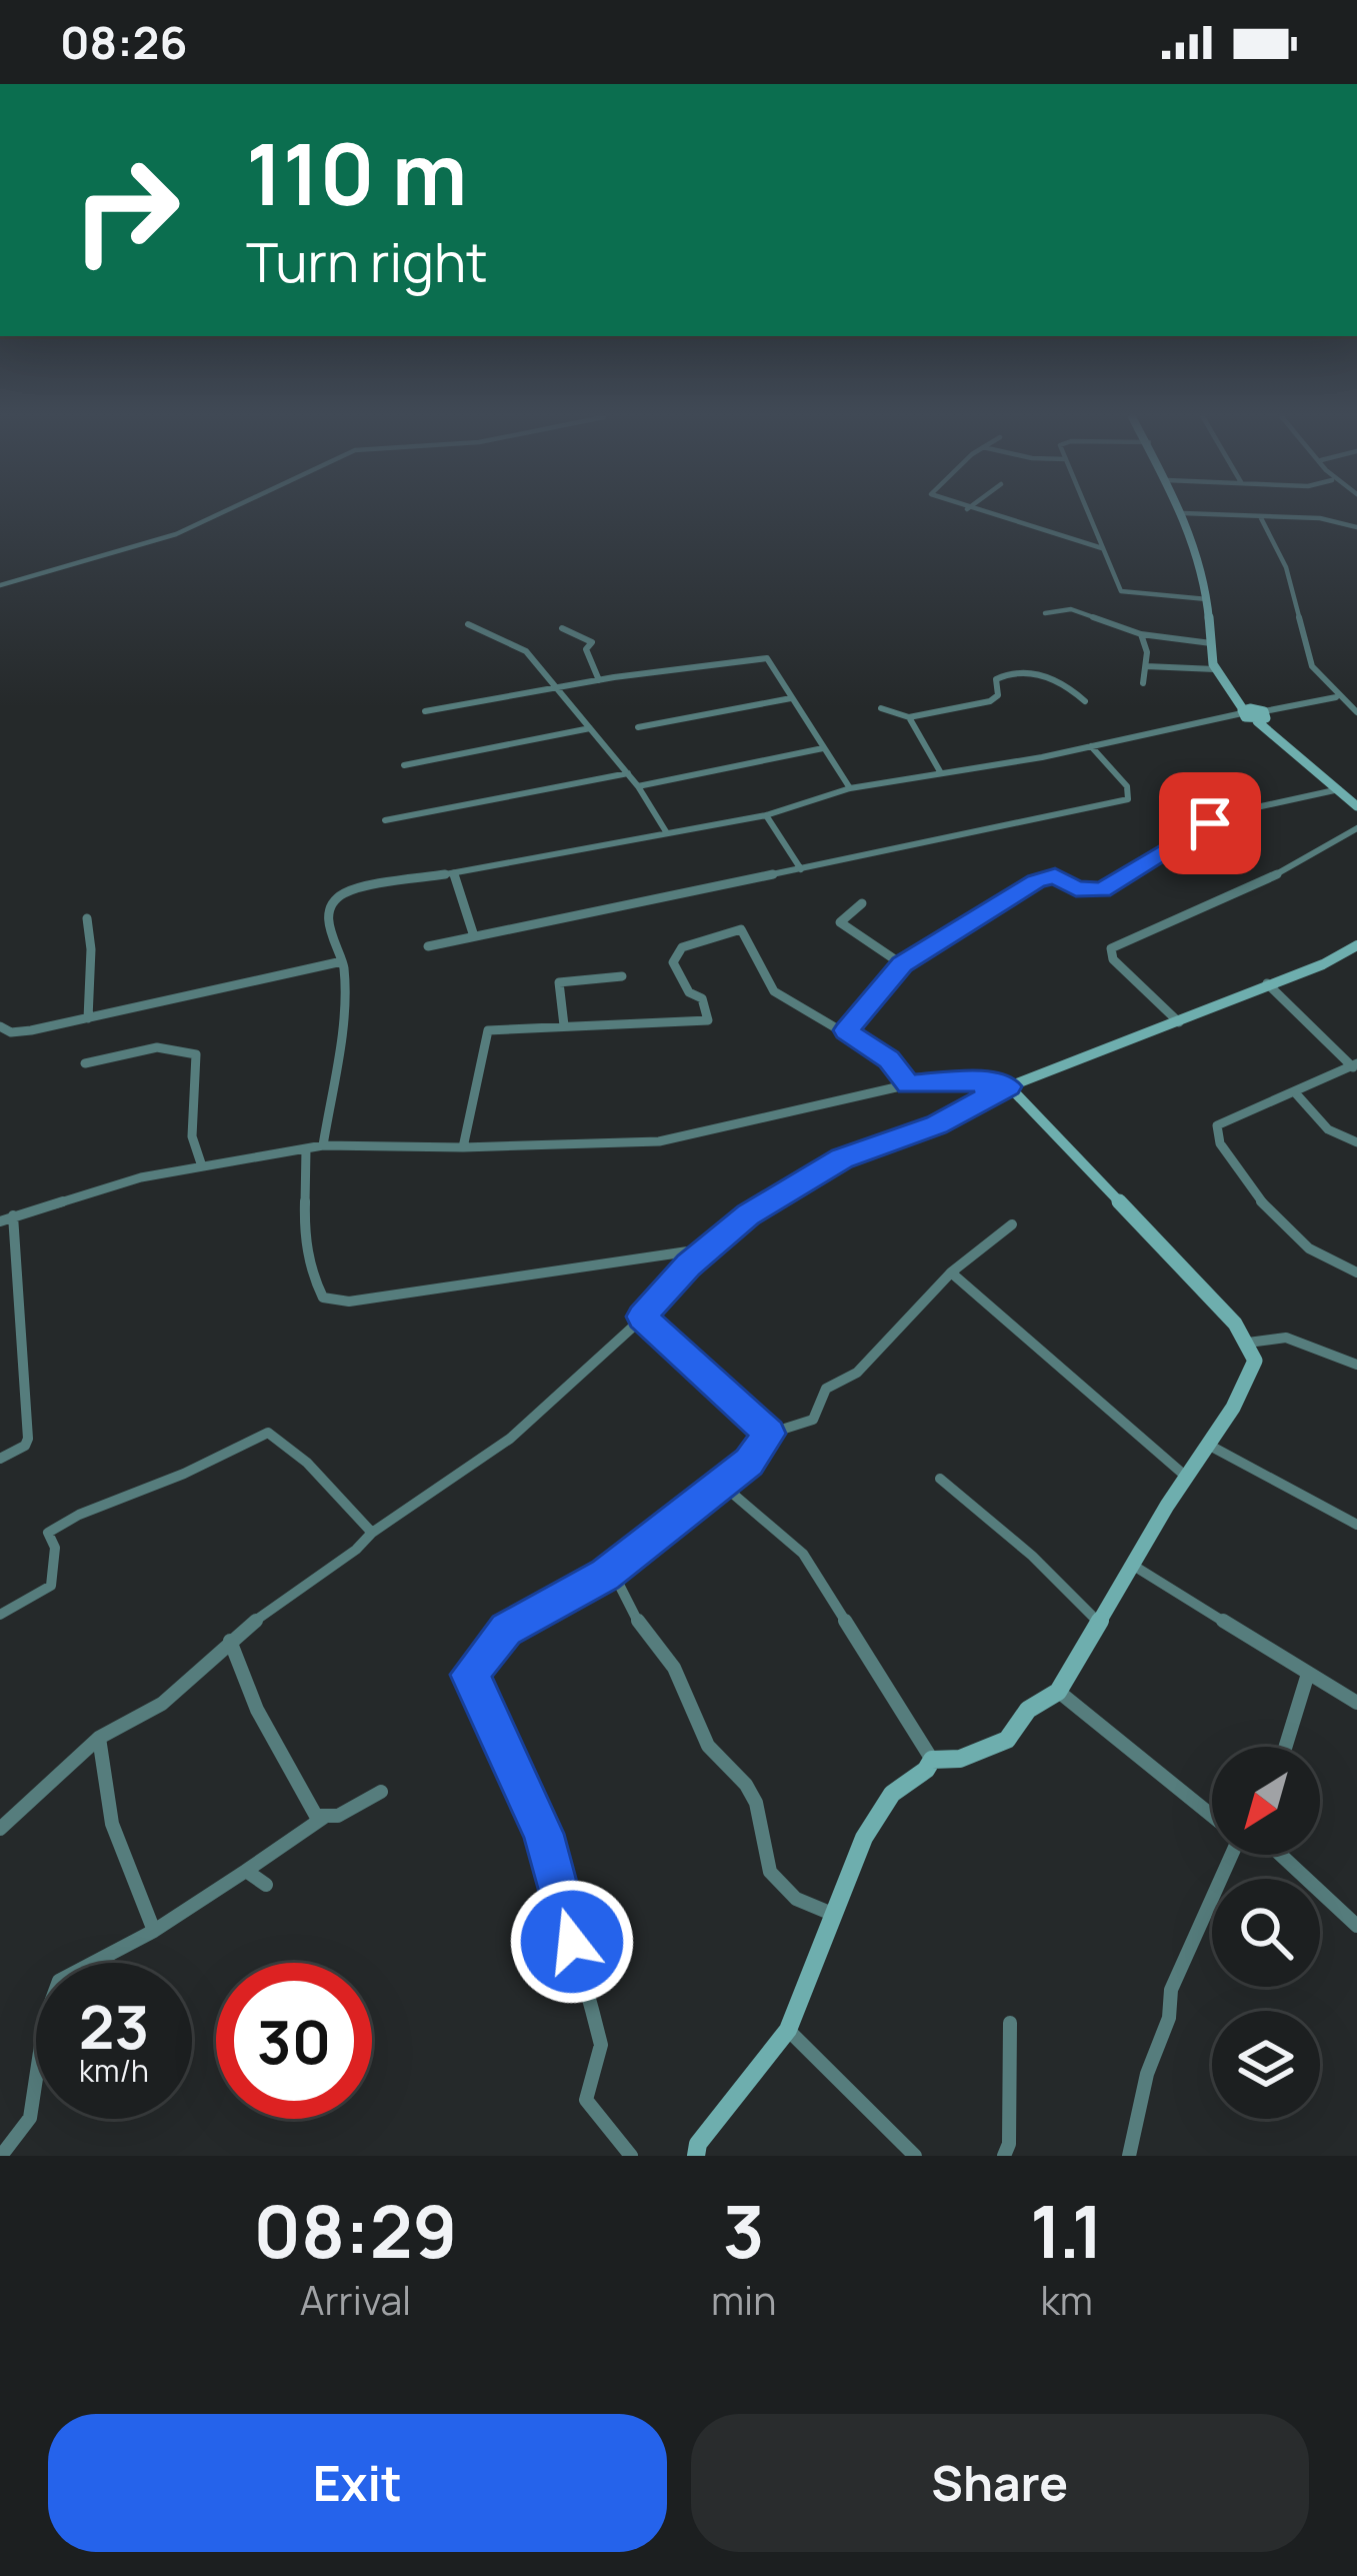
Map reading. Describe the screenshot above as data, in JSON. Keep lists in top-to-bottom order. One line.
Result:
{"north":"bottom left","page":{"status":"08:26","turn":["110 m","Turn right"],"speed":"23 km/h","limit":"30","eta":["08:29","Arrival","3","min","1.1","km"],"buttons":["Exit","Share"]}}
